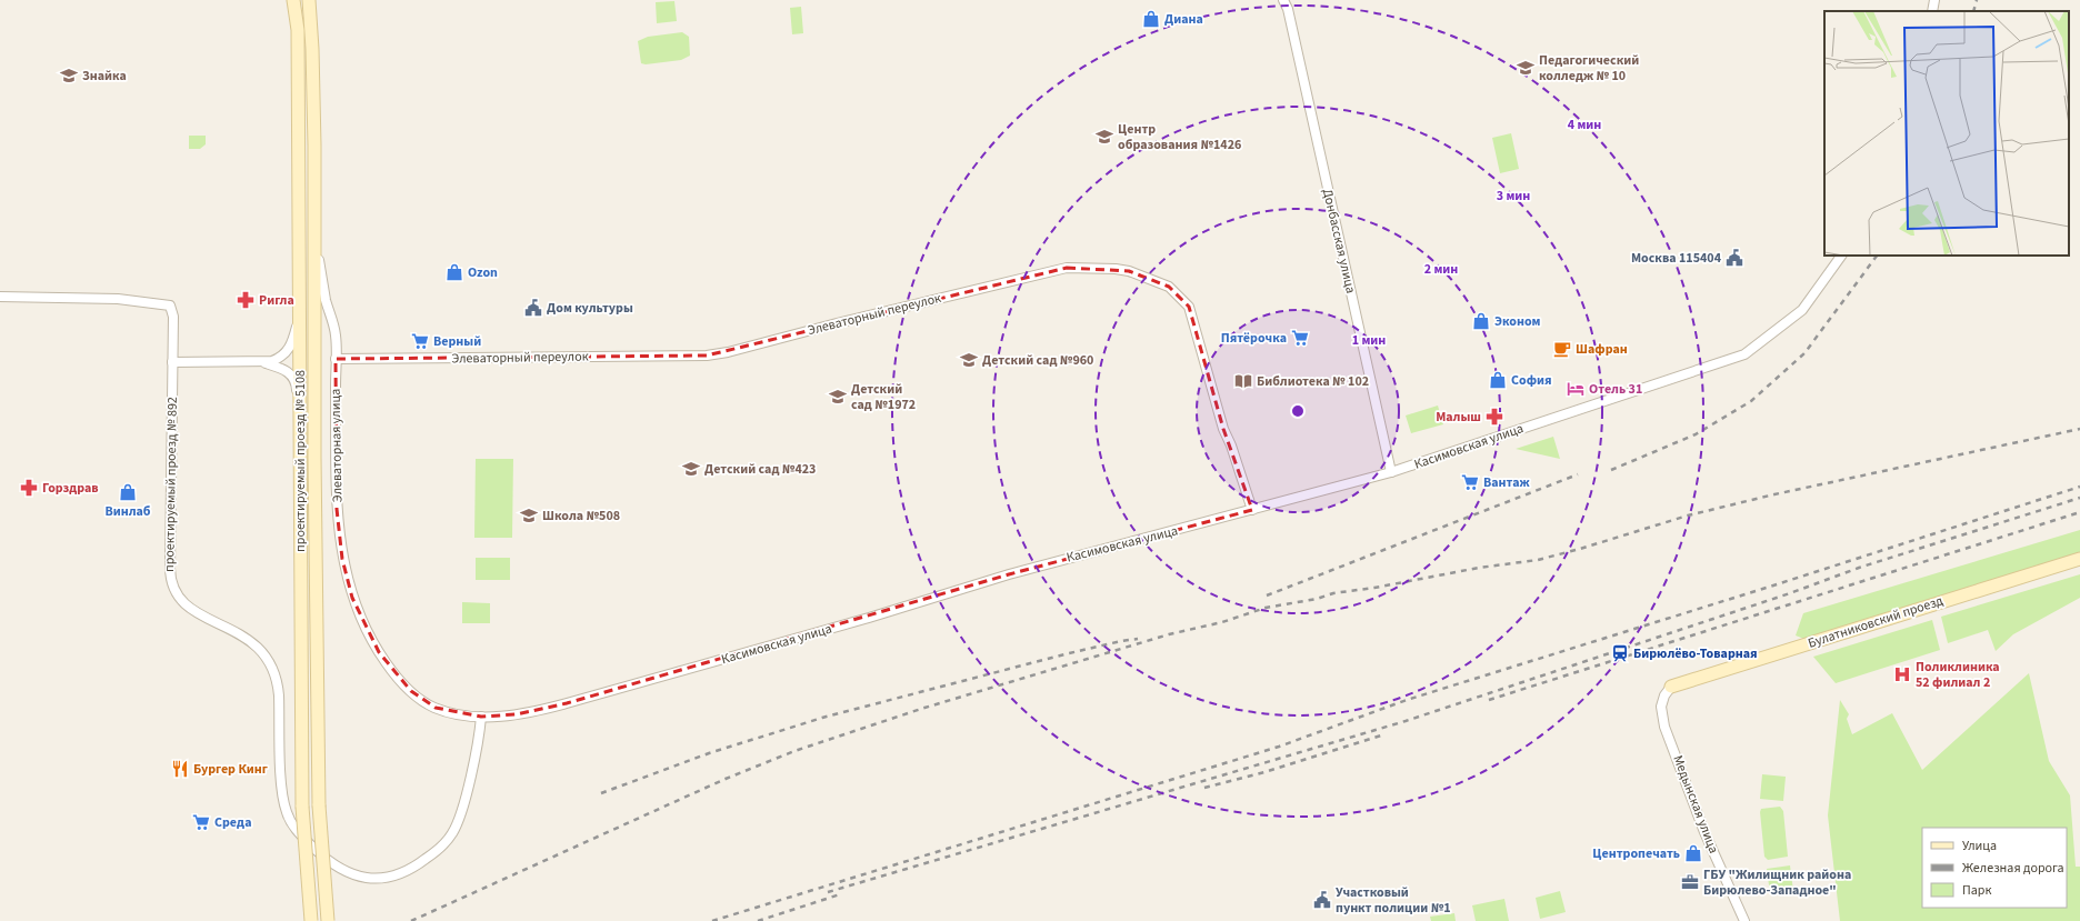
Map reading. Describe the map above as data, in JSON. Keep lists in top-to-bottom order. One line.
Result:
{"streets":{"main road":["проектируемый проезд № 5108","Булатниковский проезд"],"street":["Донбасская улица","Элеваторный переулок","Элеваторная улица","Касимовская улица","проектируемый проезд № 892","Медынская улица"]},"crossings":[["Донбасская улица","Касимовская улица"],["Элеваторный переулок","Элеваторная улица"],["Элеваторный переулок","Касимовская улица"],["Элеваторная улица","Касимовская улица"],["Элеваторная улица","проектируемый проезд № 5108"],["Касимовская улица","проектируемый проезд № 892"],["Булатниковский проезд","Медынская улица"]],"places":{"shop":["Диана","Ozon","Эконом","София","Винлаб","Центропечать"],"school or university":["Педагогический колледж № 10","Знайка","Центр образования №1426","Детский сад №960","Детский сад №1972","Детский сад №423","Школа №508"],"public building":["Москва 115404","Дом культуры","Участковый пункт полиции №1"],"pharmacy":["Ригла","Малыш","Горздрав"],"supermarket":["Пятёрочка","Верный","Вантаж","Среда"],"cafe":["Шафран"],"library":["Библиотека № 102"],"hotel":["Отель 31"],"station":["Бирюлёво-Товарная"],"hospital":["Поликлиника 52 филиал 2"],"restaurant":["Бургер Кинг"],"office":["ГБУ \"Жилищник района Бирюлево-Западное\""]},"legend":["Улица","Железная дорога","Парк"],"rings":["4 мин","3 мин","2 мин","1 мин"]}
